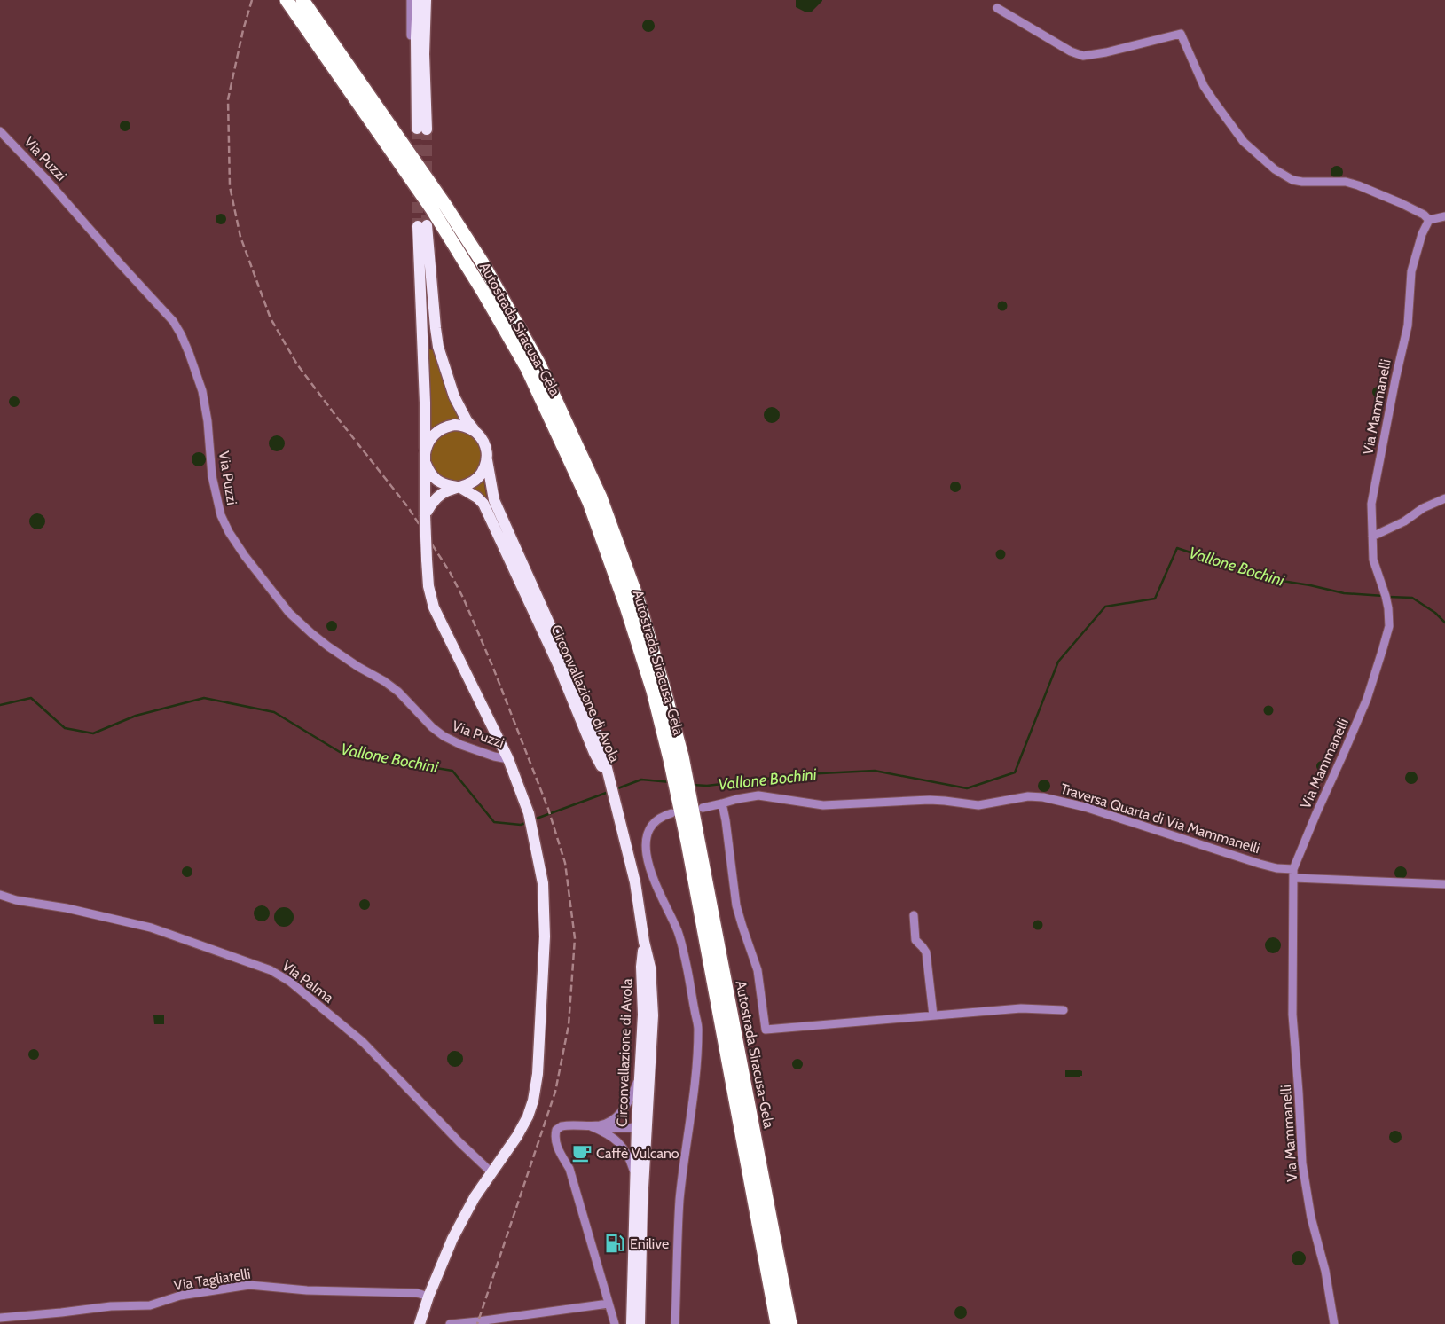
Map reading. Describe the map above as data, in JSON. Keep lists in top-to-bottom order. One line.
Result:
{"streets":{"highway":["Autostrada Siracusa-Gela"],"main road":["Circonvallazione di Avola"],"street":["Via Puzzi","Via Mammanelli","Traversa Quarta di Via Mammanelli","Via Palma","Via Tagliatelli"]},"crossings":[["Via Mammanelli","Traversa Quarta di Via Mammanelli"]],"water":["Vallone Bochini"],"places":{"cafe":["Caffè Vulcano"],"fuel station":["Enilive"]}}
